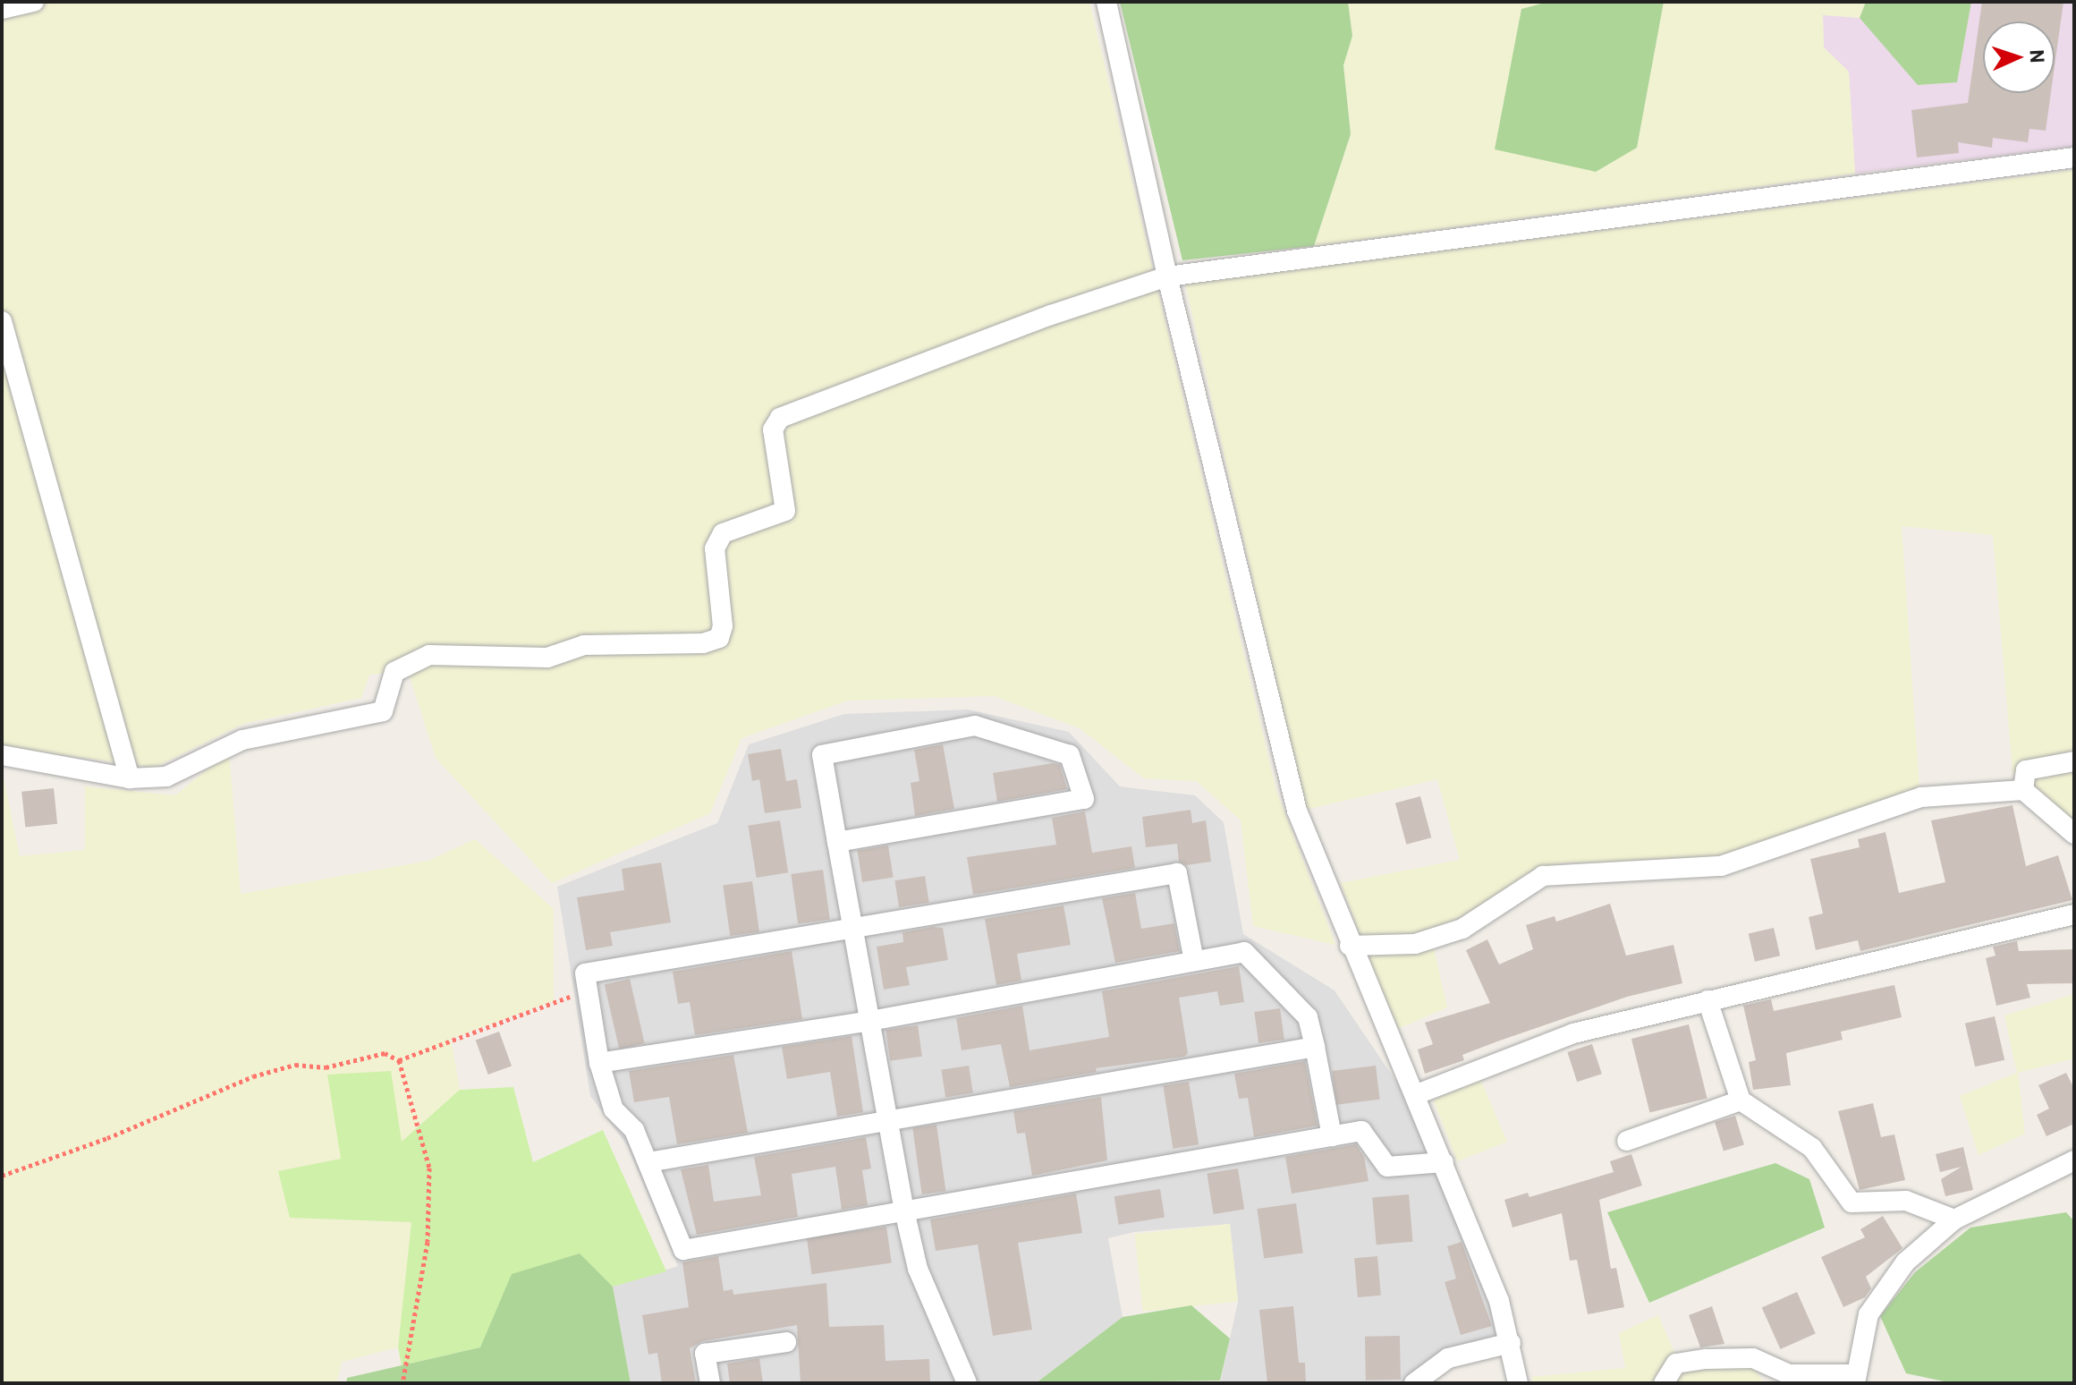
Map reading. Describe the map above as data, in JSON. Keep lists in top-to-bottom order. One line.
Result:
{"north":"right"}
